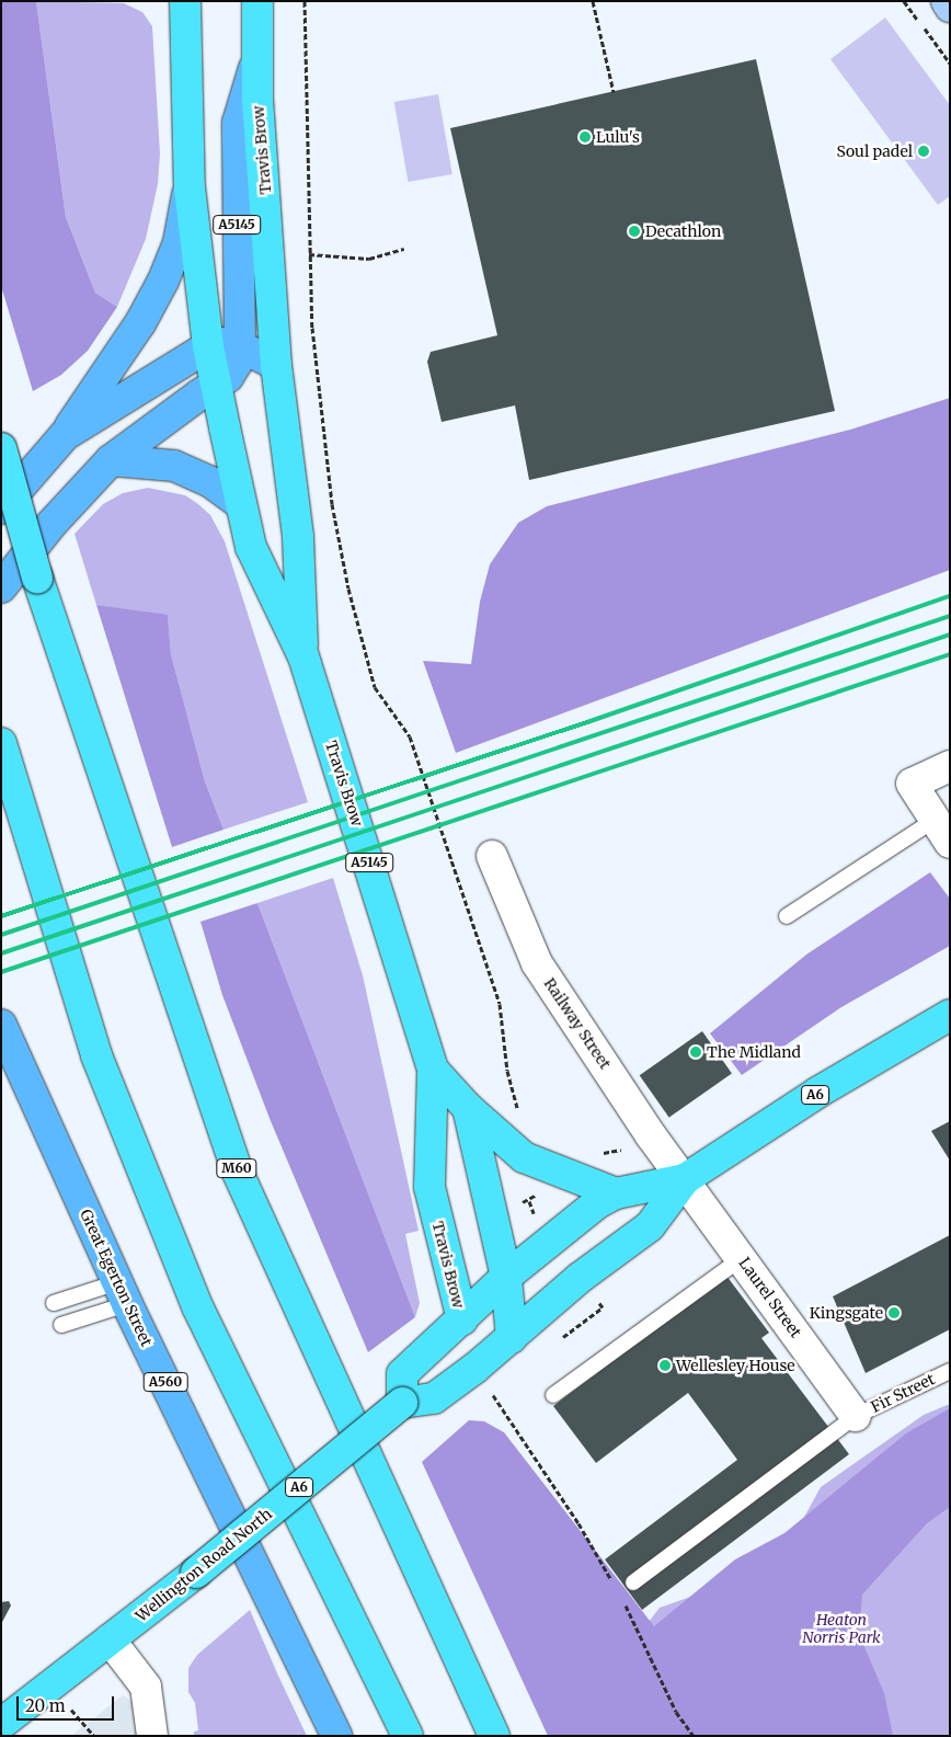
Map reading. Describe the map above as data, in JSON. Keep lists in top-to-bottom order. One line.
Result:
{"streets":{"highway":["Travis Brow","A5145","A6","M60","Wellington Road North"],"main road":["Great Egerton Street","A560"],"street":["Railway Street","Laurel Street"],"lane":["Fir Street"]},"crossings":[["Travis Brow","A5145"],["Travis Brow","A6"],["Railway Street","A6"],["Railway Street","Laurel Street"],["A6","Laurel Street"],["A6","Wellington Road North"],["Laurel Street","Fir Street"]],"parks":["Heaton Norris Park"],"places":["Lulu's","Soul padel","Decathlon","The Midland","Kingsgate","Wellesley House"],"scale_bar":"20 m"}
